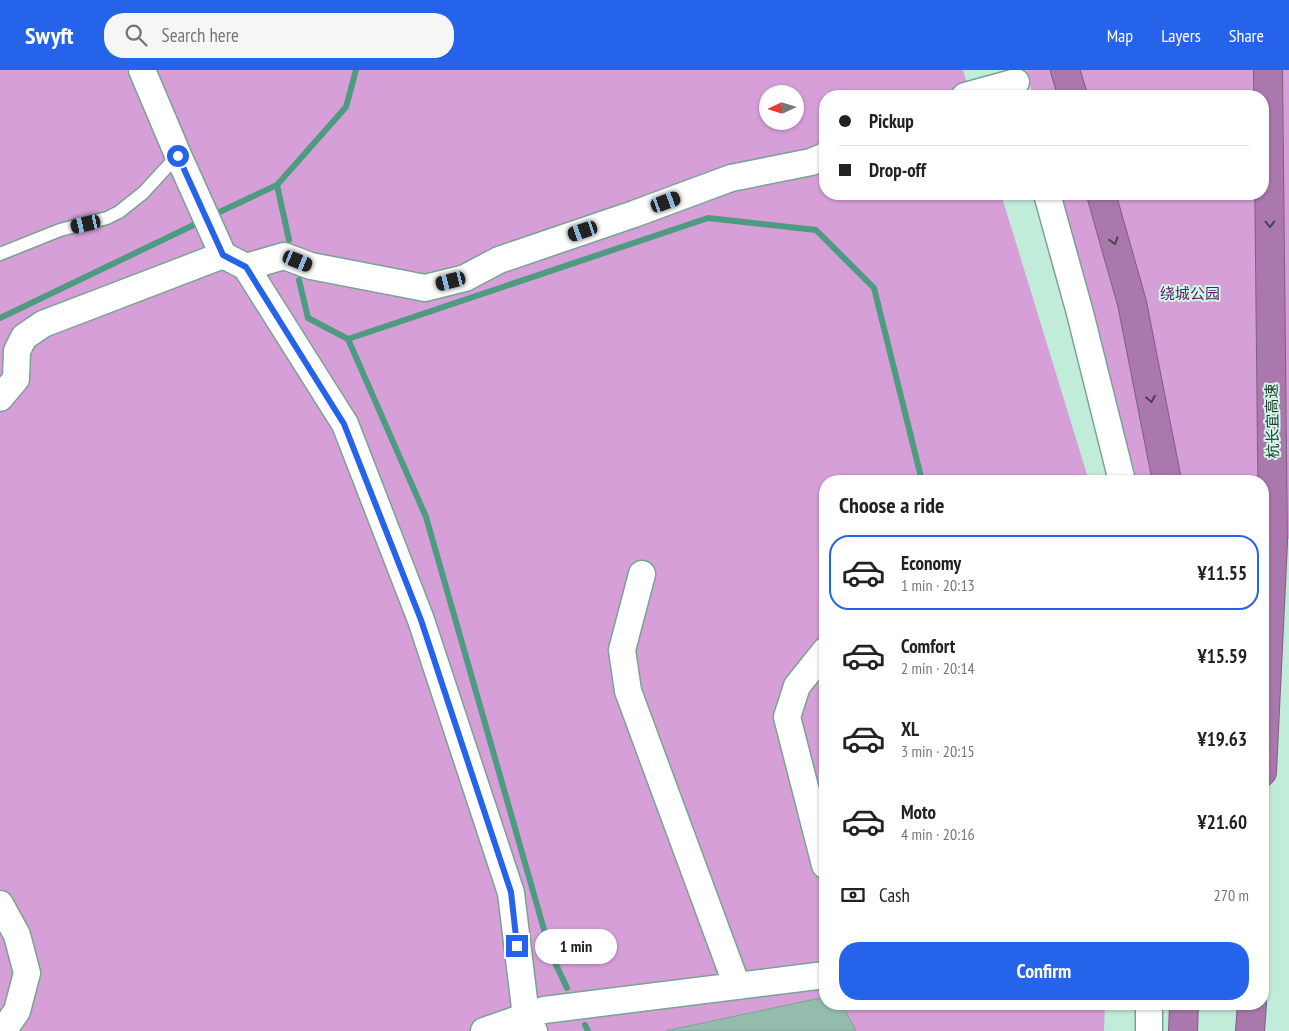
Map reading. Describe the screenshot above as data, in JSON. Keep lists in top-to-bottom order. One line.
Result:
{"streets":{"highway":["杭长宜高速"]},"parks":["绕城公园"],"north":"left","page":{"header":"Swyft","search":"Search here","nav":["Map","Layers","Share"],"banner":["Pickup","Drop-off"],"heading":"Choose a ride","list":[{"name":"Economy","note":"1 min · 20:13","value":"¥11.55"},{"name":"Comfort","note":"2 min · 20:14","value":"¥15.59"},{"name":"XL","note":"3 min · 20:15","value":"¥19.63"},{"name":"Moto","note":"4 min · 20:16","value":"¥21.60"}],"pay":["Cash","270 m"],"bubble":"1 min","buttons":"Confirm"}}
